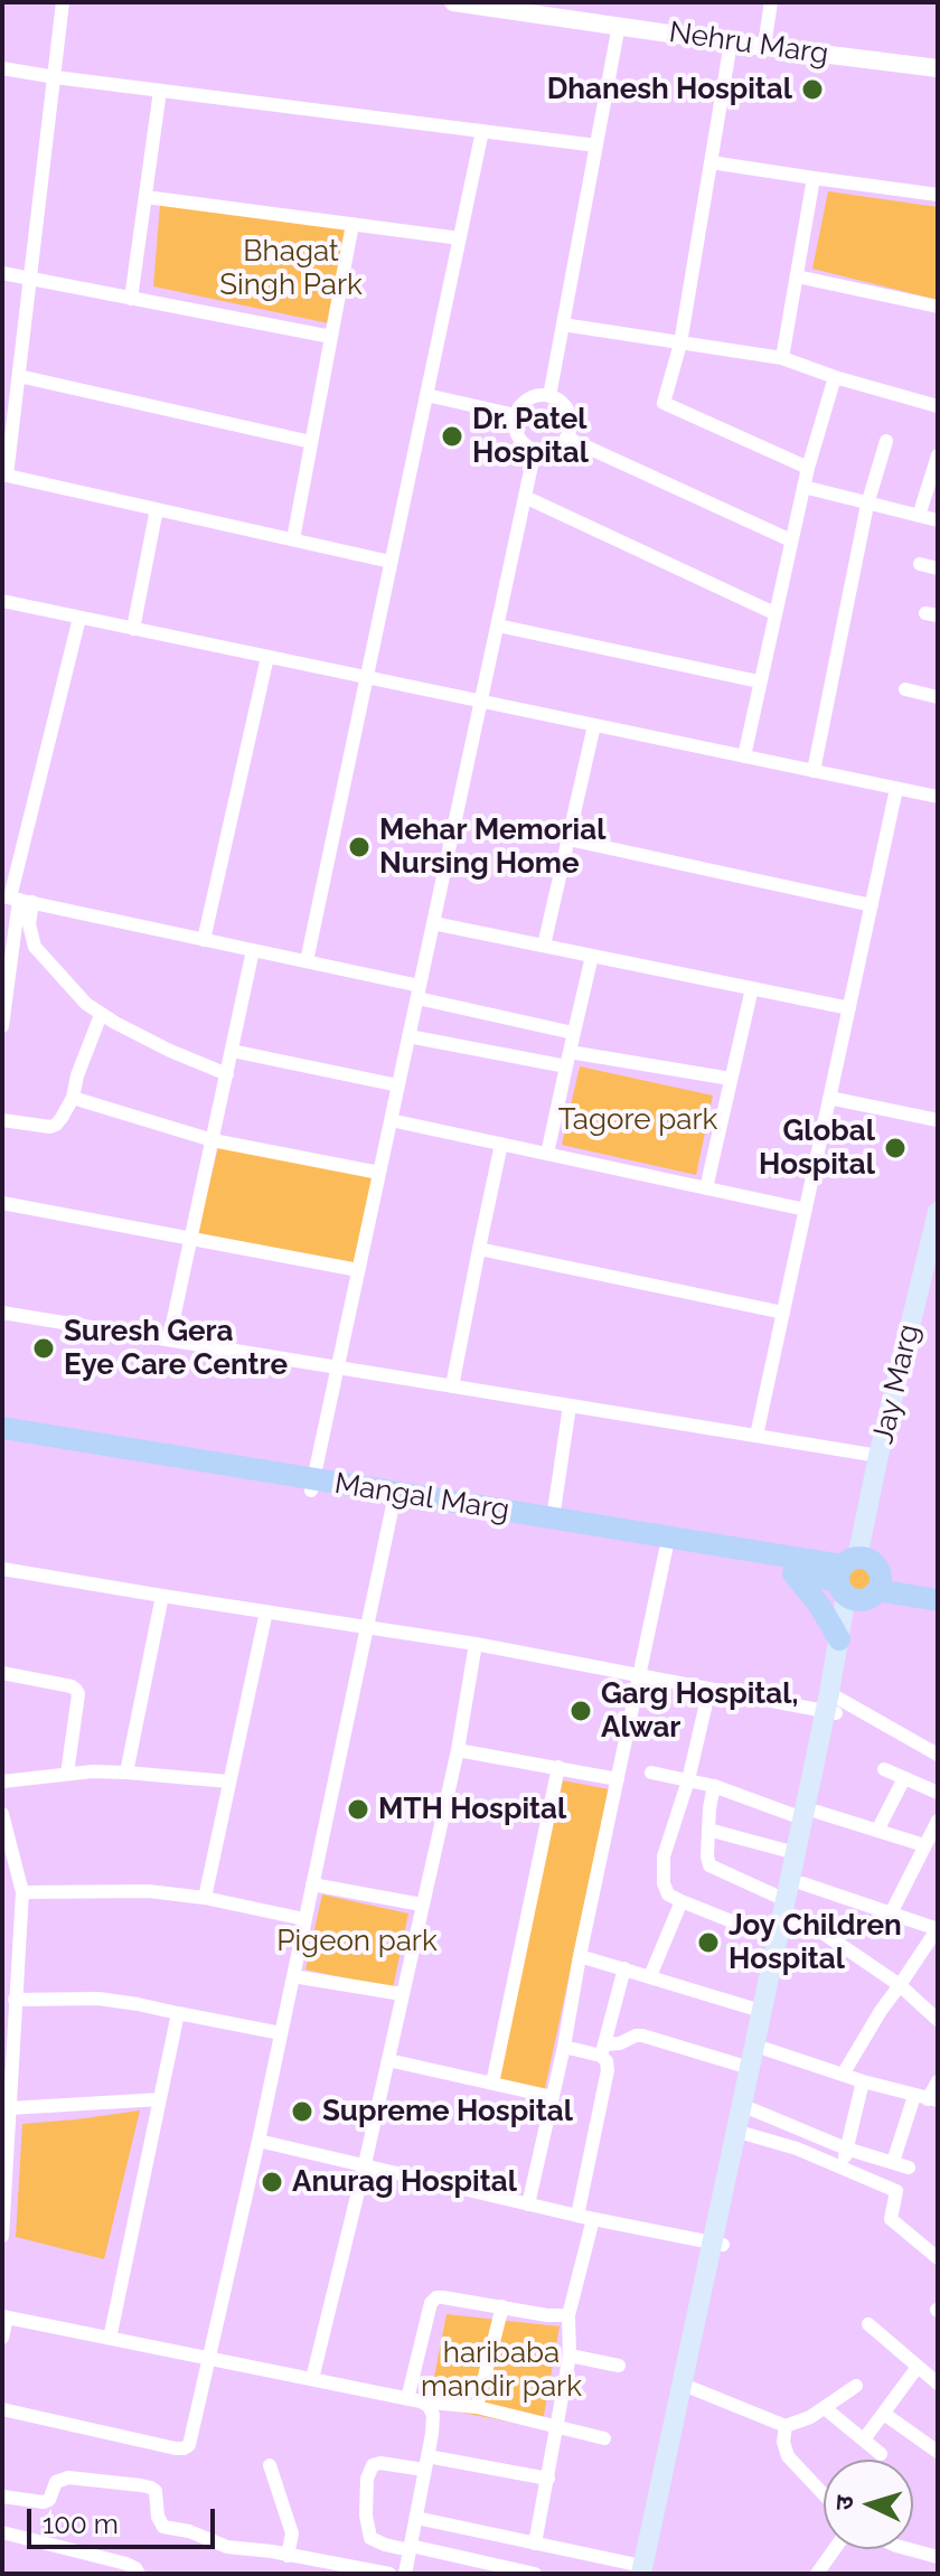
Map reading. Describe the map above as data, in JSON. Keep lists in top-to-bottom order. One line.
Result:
{"streets":{"main road":["Jay Marg","Mangal Marg"],"street":["Nehru Marg"]},"crossings":[["Jay Marg","Mangal Marg"]],"parks":["Bhagat Singh Park","Tagore park","Pigeon park","haribaba mandir park"],"places":["Dhanesh Hospital","Dr. Patel Hospital","Mehar Memorial Nursing Home","Global Hospital","Suresh Gera Eye Care Centre","Garg Hospital, Alwar","MTH Hospital","Joy Children Hospital","Supreme Hospital","Anurag Hospital"],"scale_bar":"100 m","north":"left"}
